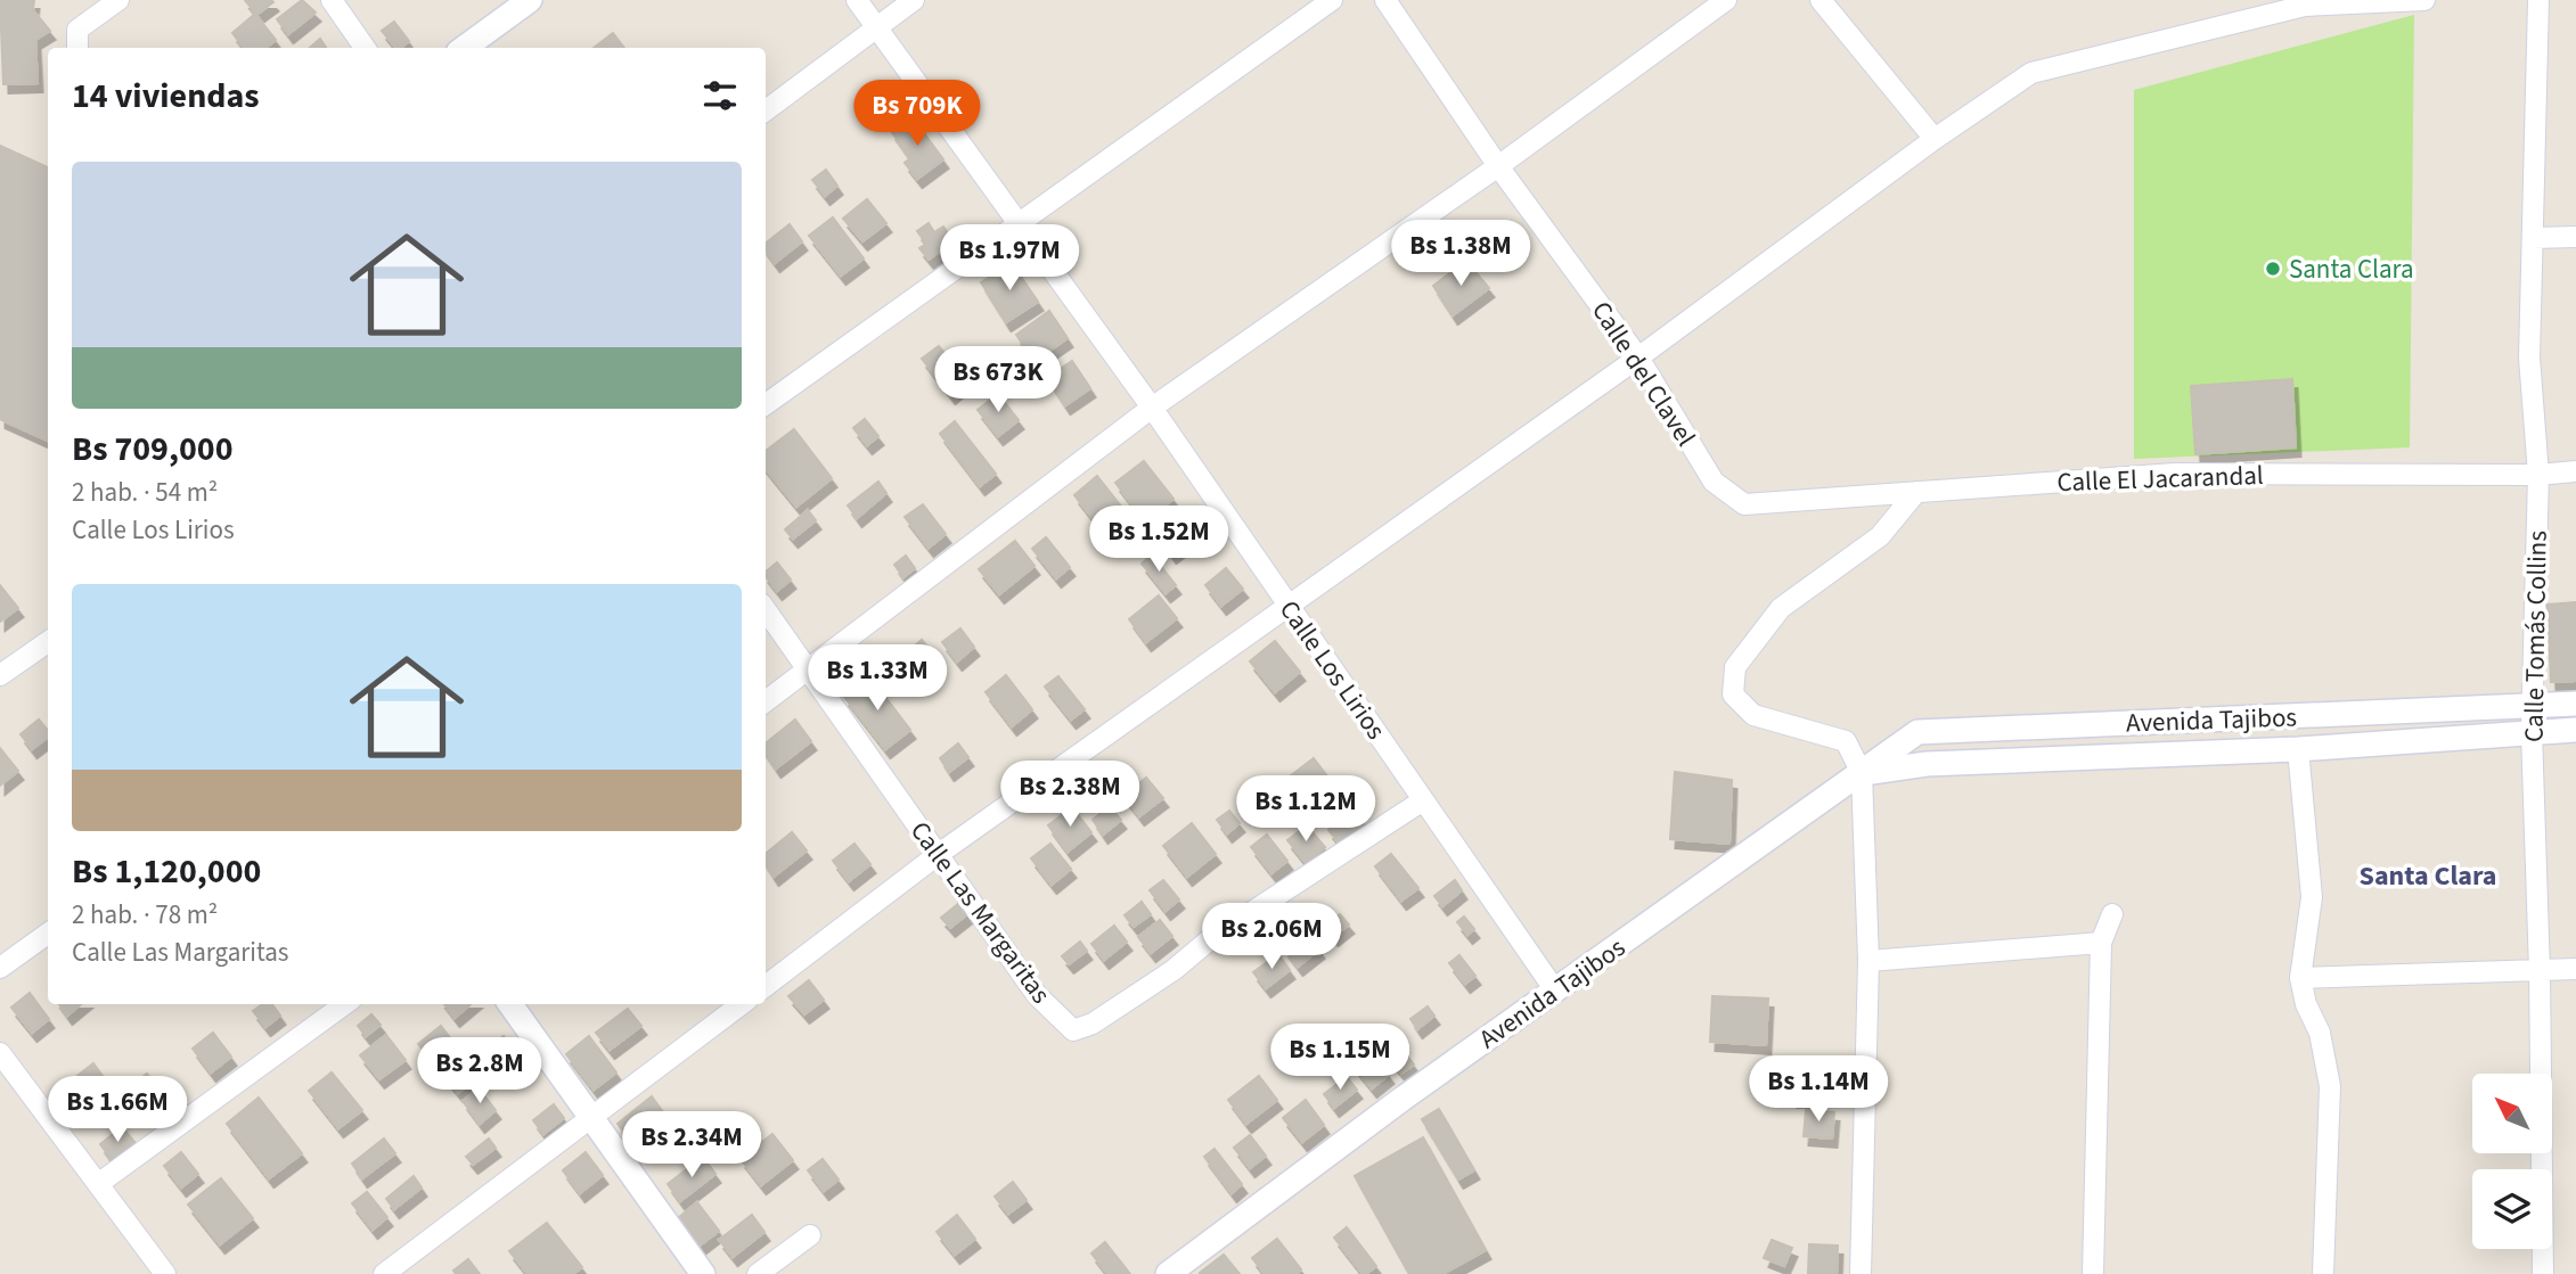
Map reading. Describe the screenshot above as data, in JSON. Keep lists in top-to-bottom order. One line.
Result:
{"streets":{"street":["Calle del Clavel","Calle El Jacarandal","Calle Tomás Collins","Calle Los Lirios","Avenida Tajibos","Calle Las Margaritas"]},"crossings":[["Calle del Clavel","Calle El Jacarandal"],["Calle El Jacarandal","Calle Tomás Collins"],["Calle Tomás Collins","Avenida Tajibos"],["Calle Los Lirios","Avenida Tajibos"],["Calle Los Lirios","Calle Las Margaritas"]],"districts":["Santa Clara"],"places":["Santa Clara"],"north":"top left","page":{"heading":"14 viviendas","price":["Bs 709K","Bs 1.38M","Bs 1.97M","Bs 673K","Bs 1.52M","Bs 1.33M","Bs 2.38M","Bs 1.12M","Bs 2.06M","Bs 1.15M","Bs 2.8M","Bs 1.14M","Bs 1.66M","Bs 2.34M"],"list":[{"name":"Bs 709,000","note":"2 hab. · 54 m² · Calle Los Lirios"},{"name":"Bs 1,120,000","note":"2 hab. · 78 m² · Calle Las Margaritas"}]}}
